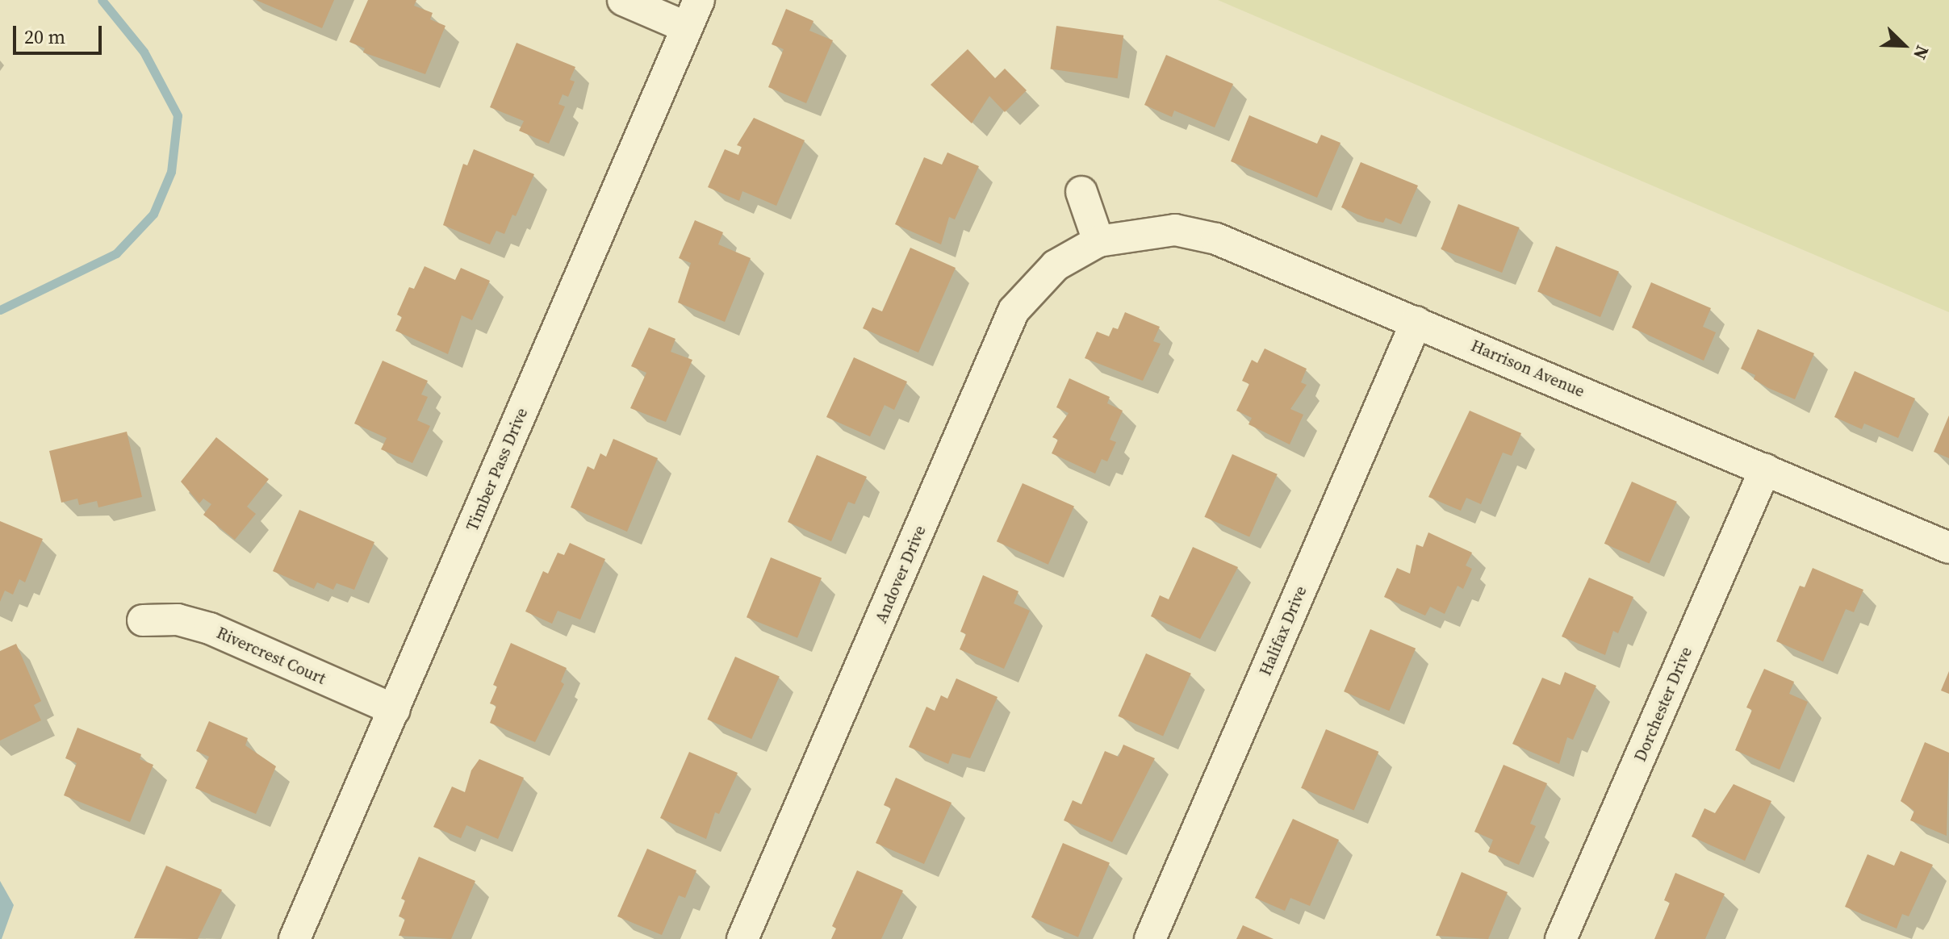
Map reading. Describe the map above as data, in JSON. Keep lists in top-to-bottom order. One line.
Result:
{"streets":{"street":["Harrison Avenue","Timber Pass Drive","Andover Drive","Halifax Drive","Rivercrest Court","Dorchester Drive"]},"crossings":[["Harrison Avenue","Andover Drive"],["Harrison Avenue","Halifax Drive"],["Harrison Avenue","Dorchester Drive"],["Timber Pass Drive","Rivercrest Court"]],"scale_bar":"20 m","north":"bottom right"}
